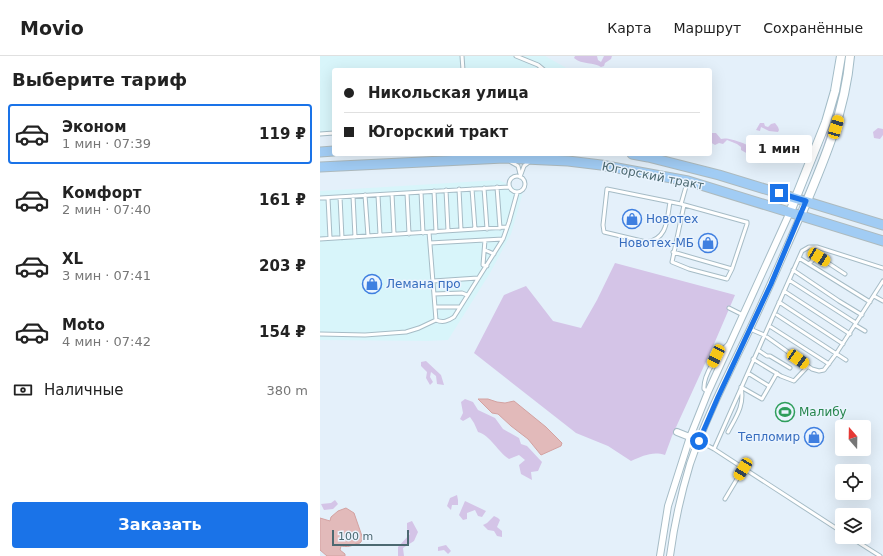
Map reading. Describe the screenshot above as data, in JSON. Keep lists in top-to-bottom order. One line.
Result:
{"streets":{"main road":["Югорский тракт"]},"places":{"shop":["Новотех","Новотех-МБ","Лемана про","Тепломир"],"sports":["Малибу"]},"scale_bar":"100 m","north":"top","page":{"header":"Movio","nav":["Карта","Маршрут","Сохранённые"],"heading":"Выберите тариф","banner":["Никольская улица","Югорский тракт"],"list":[{"name":"Эконом","note":"1 мин · 07:39","value":"119 ₽"},{"name":"Комфорт","note":"2 мин · 07:40","value":"161 ₽"},{"name":"XL","note":"3 мин · 07:41","value":"203 ₽"},{"name":"Moto","note":"4 мин · 07:42","value":"154 ₽"}],"bubble":"1 мин","pay":["Наличные","380 m"],"buttons":"Заказать","scale":"100 m"}}
